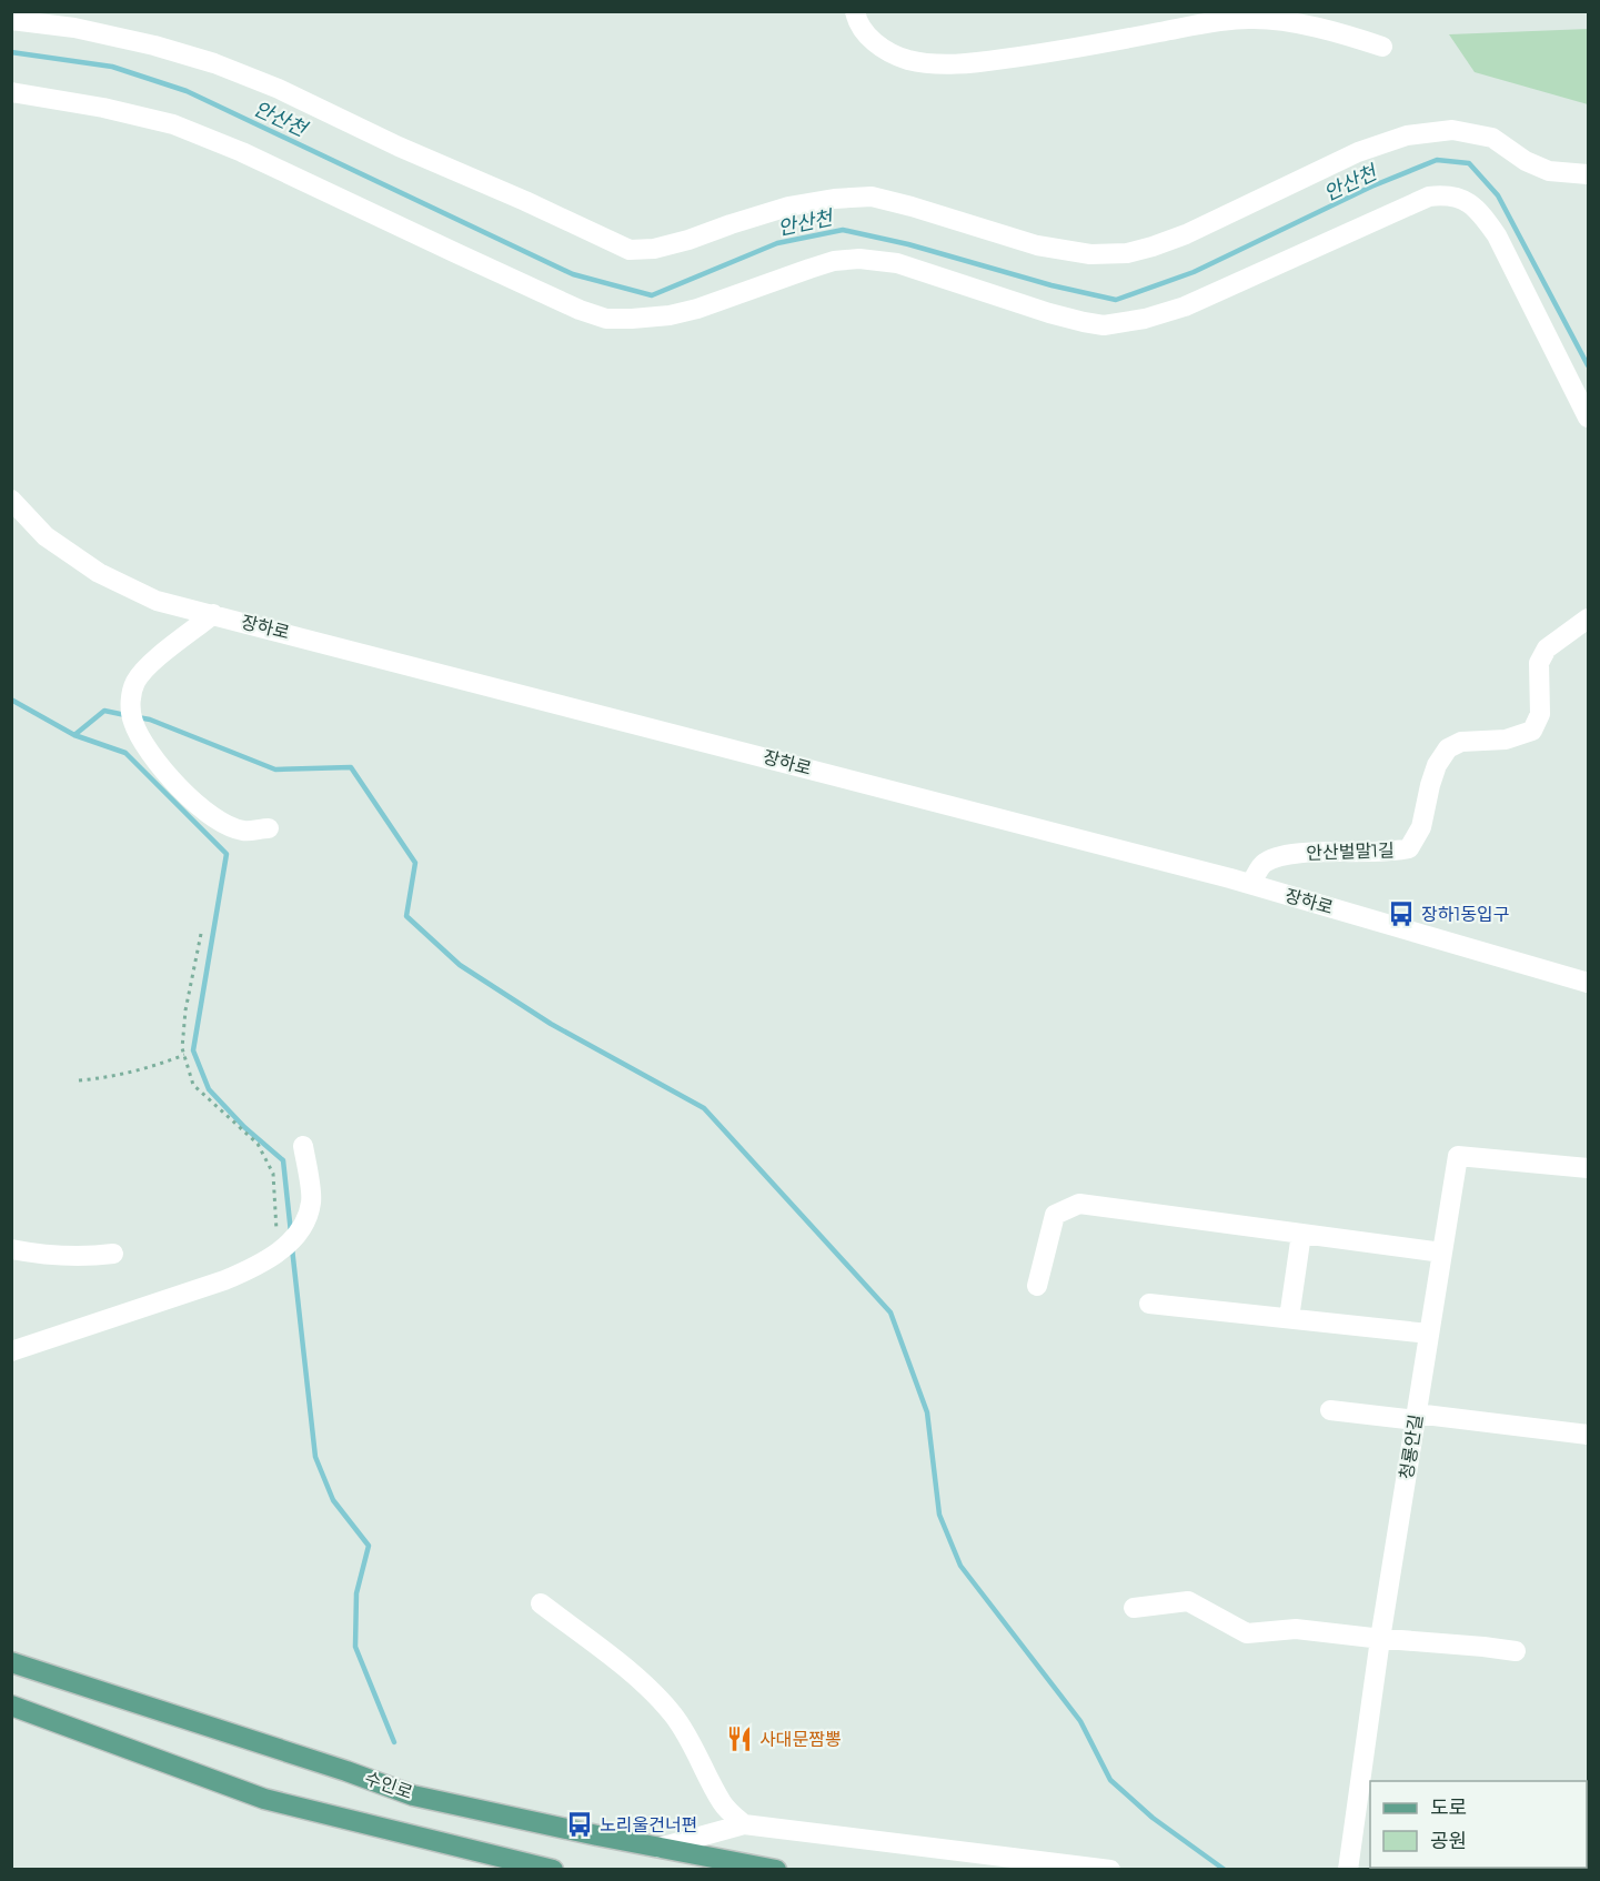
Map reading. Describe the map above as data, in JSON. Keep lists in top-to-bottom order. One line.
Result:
{"streets":{"main road":["수인로"],"street":["장하로","안산벌말1길","청룡안길"]},"crossings":[["장하로","안산벌말1길"]],"water":["안산천"],"places":{"bus stop":["장하1동입구","노리울건너편"],"restaurant":["사대문짬뽕"]},"legend":["도로","공원"]}
